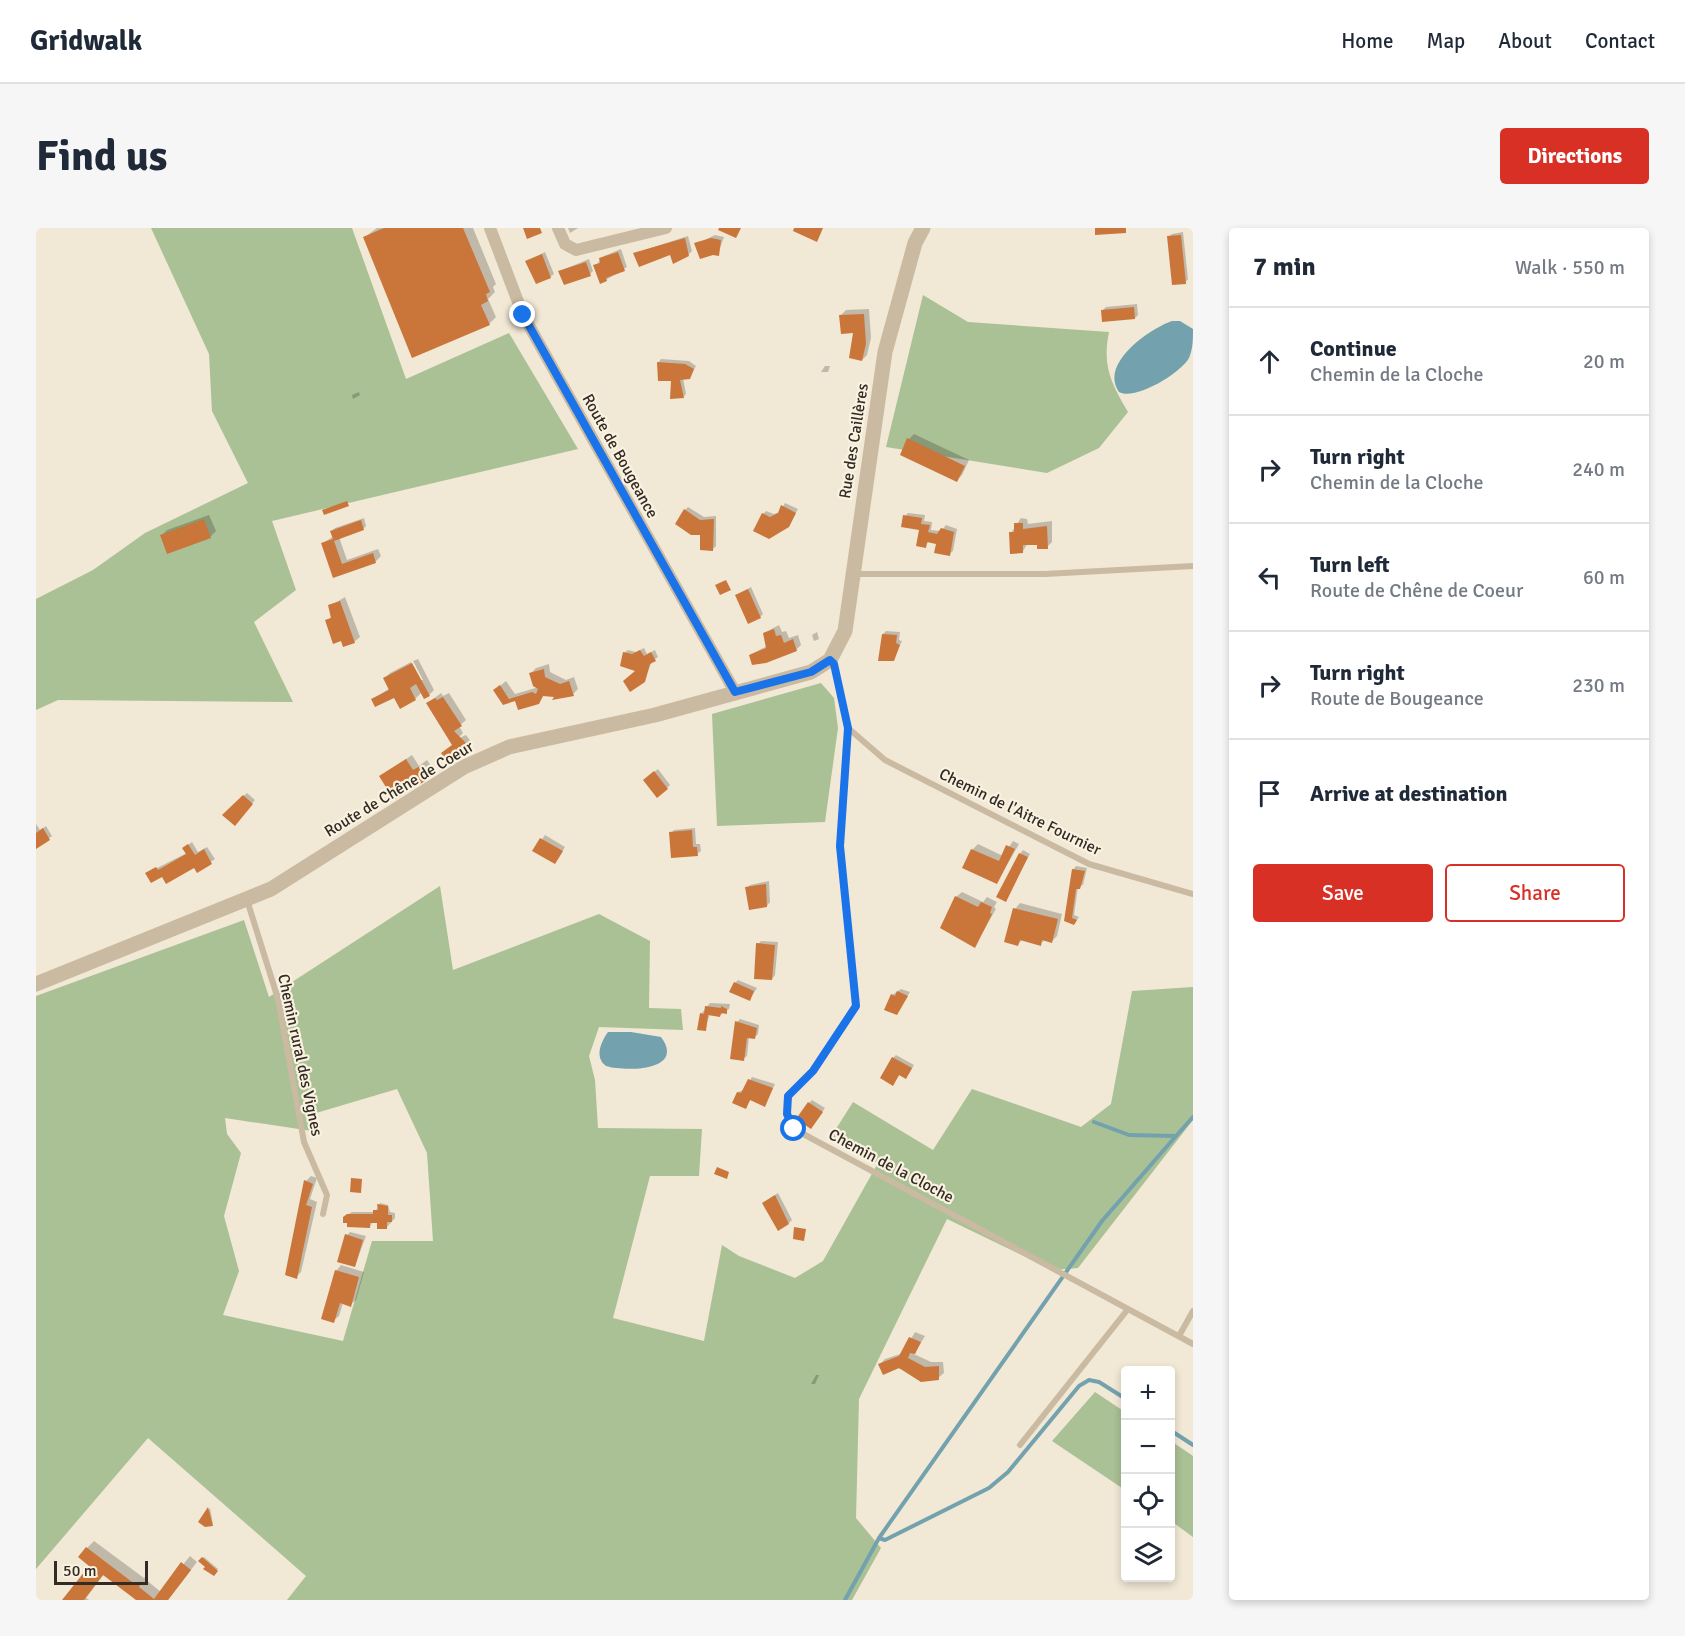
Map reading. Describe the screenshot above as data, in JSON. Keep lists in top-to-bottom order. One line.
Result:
{"streets":{"street":["Rue des Caillères","Route de Bougeance","Route de Chêne de Coeur"],"lane":["Chemin de l'Aitre Fournier","Chemin rural des Vignes","Chemin de la Cloche"]},"crossings":[["Rue des Caillères","Route de Chêne de Coeur"],["Rue des Caillères","Chemin de la Cloche"],["Route de Bougeance","Route de Chêne de Coeur"],["Route de Chêne de Coeur","Chemin rural des Vignes"],["Route de Chêne de Coeur","Chemin de la Cloche"],["Chemin de l'Aitre Fournier","Chemin de la Cloche"]],"scale_bar":"50 m","page":{"header":"Gridwalk","nav":["Home","Map","About","Contact"],"buttons":["Directions",["Save","Share"]],"title":"Find us","heading":["7 min","Walk · 550 m"],"list":[["Continue","Chemin de la Cloche","20 m"],["Turn right","Chemin de la Cloche","240 m"],["Turn left","Route de Chêne de Coeur","60 m"],["Turn right","Route de Bougeance","230 m"],"Arrive at destination"],"map_buttons":["+","−"],"scale":"50 m"}}
